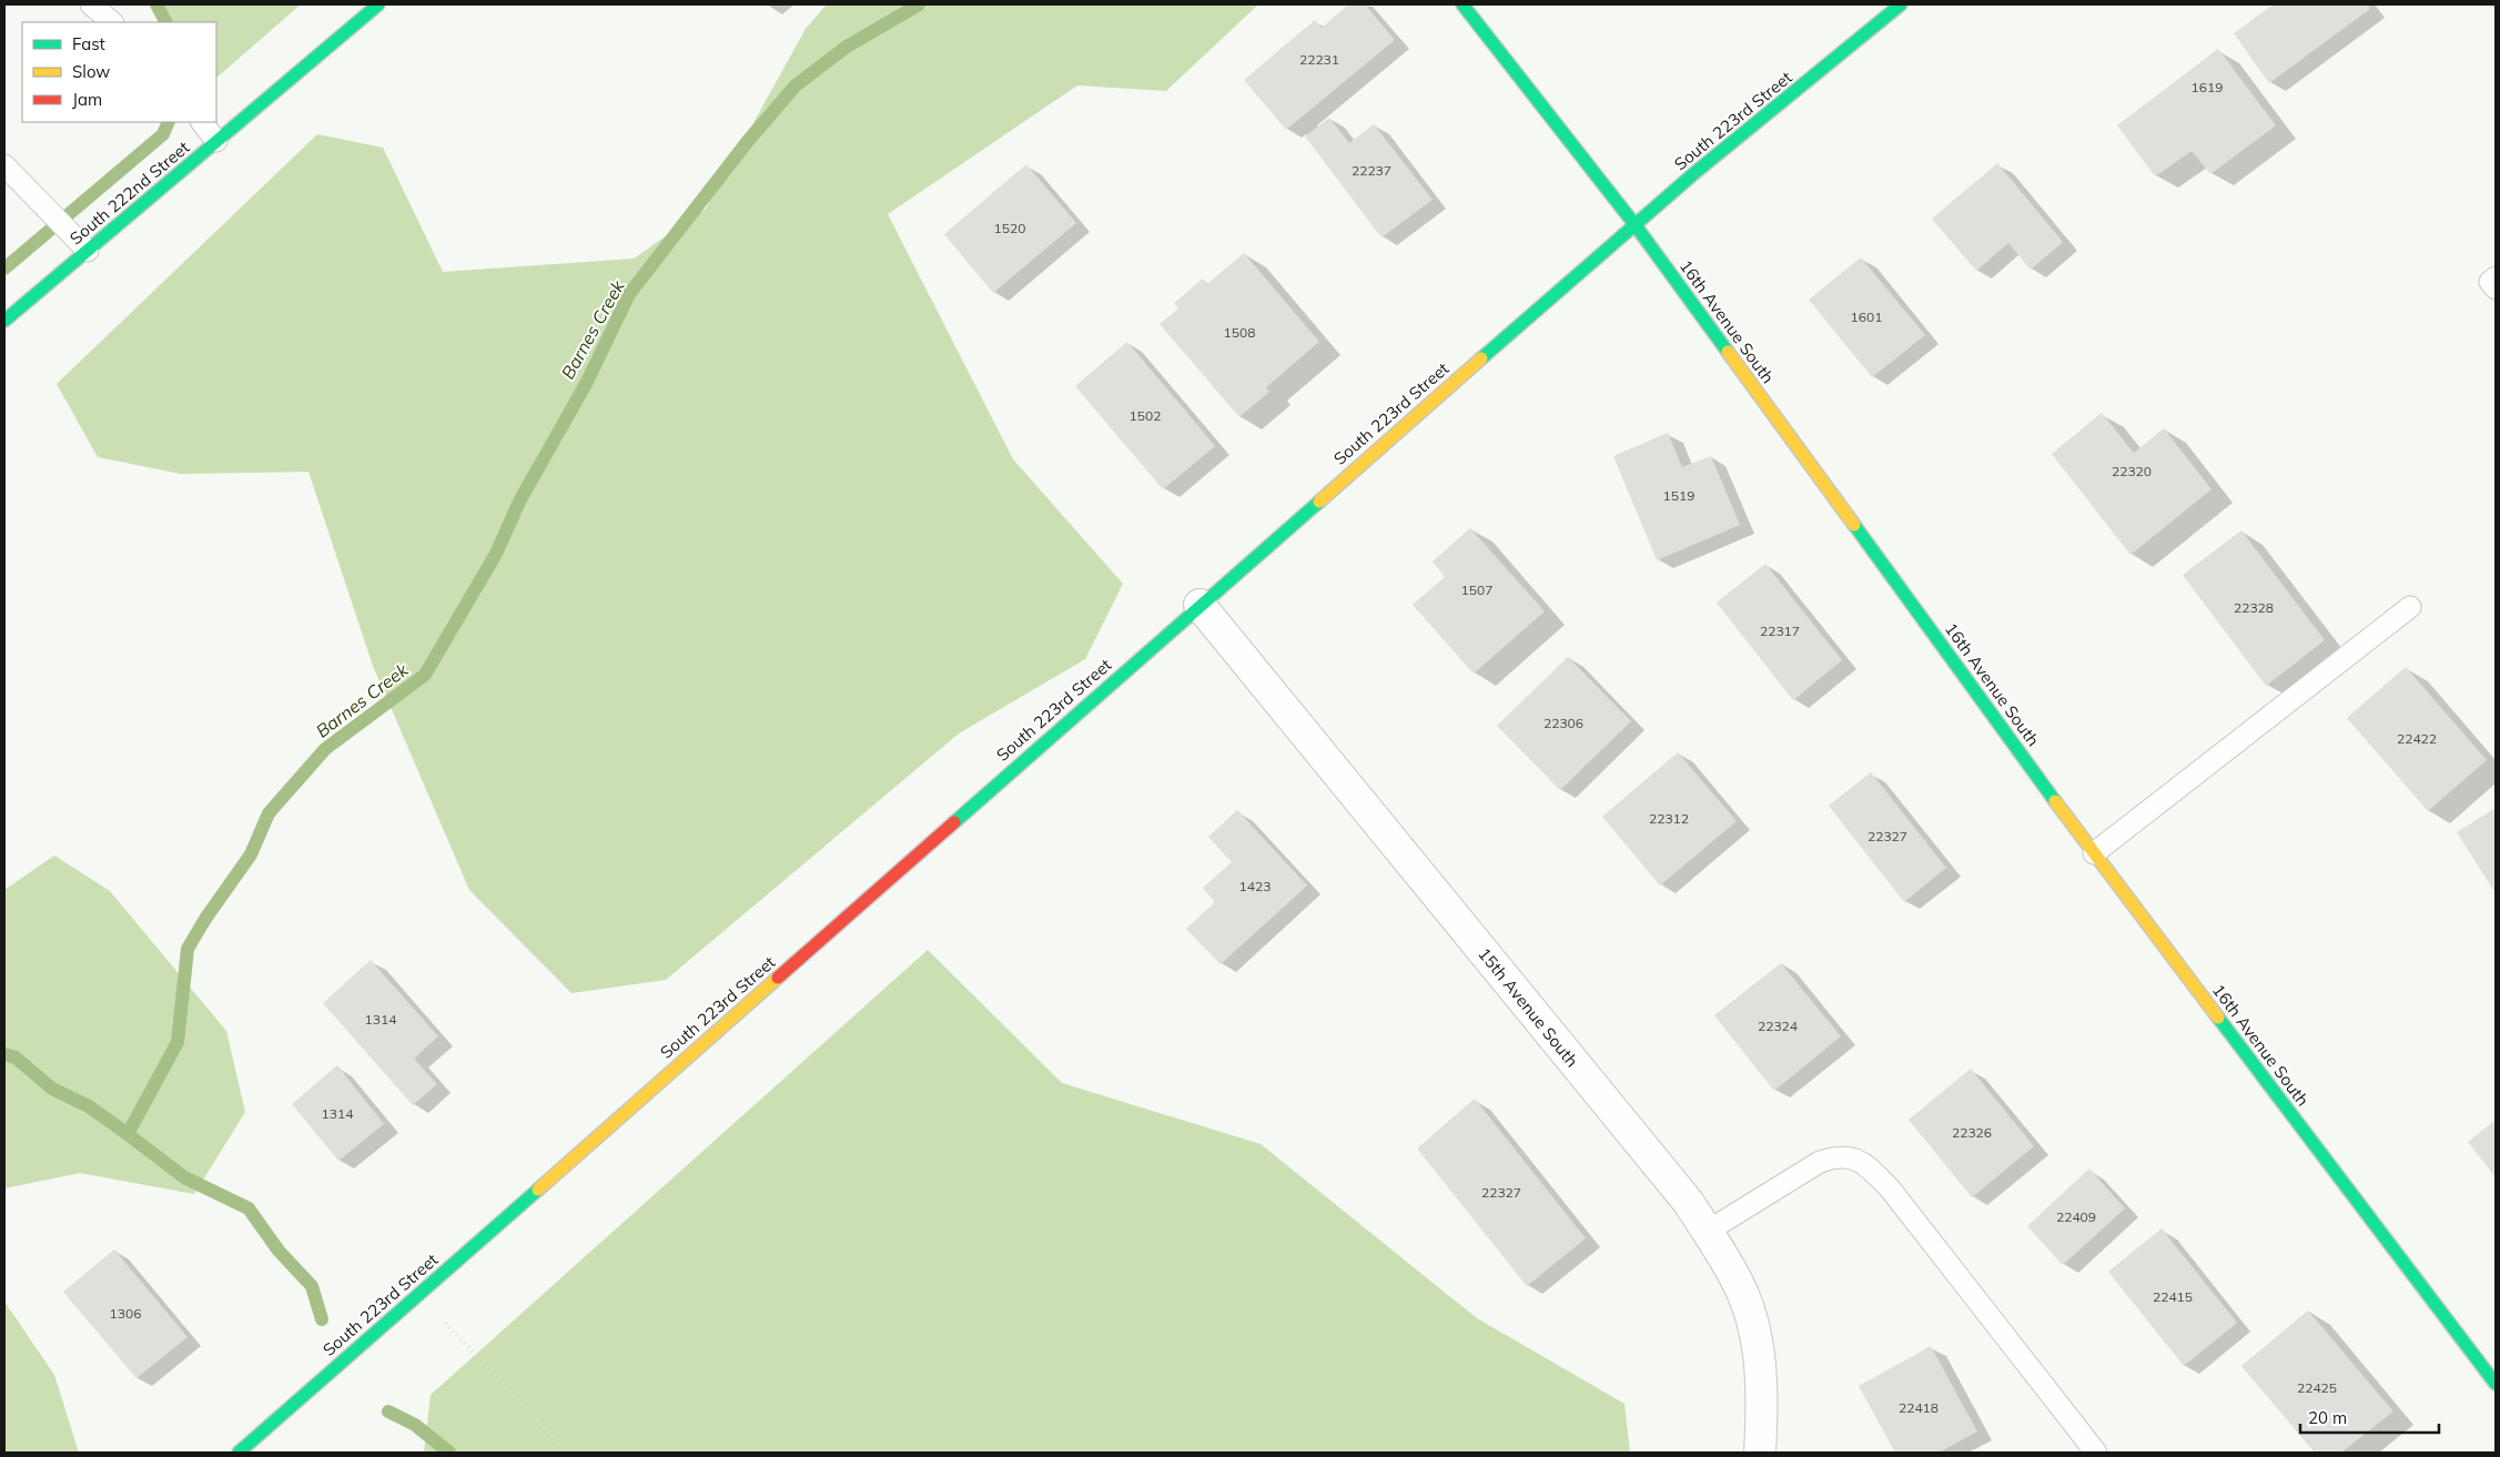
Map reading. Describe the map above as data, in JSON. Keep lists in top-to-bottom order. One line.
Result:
{"streets":{"street":["South 223rd Street","South 222nd Street","16th Avenue South","15th Avenue South"]},"crossings":[["South 223rd Street","16th Avenue South"],["South 223rd Street","15th Avenue South"]],"water":["Barnes Creek"],"house_numbers":["22231","1619","22237","1520","1601","1508","1502","22320","1519","1507","22328","22317","22306","22422","22312","22327","1423","1314","22324","1314","22326","22327","22409","22415","1306","22425","22418"],"legend":["Fast","Slow","Jam"],"scale_bar":"20 m"}
